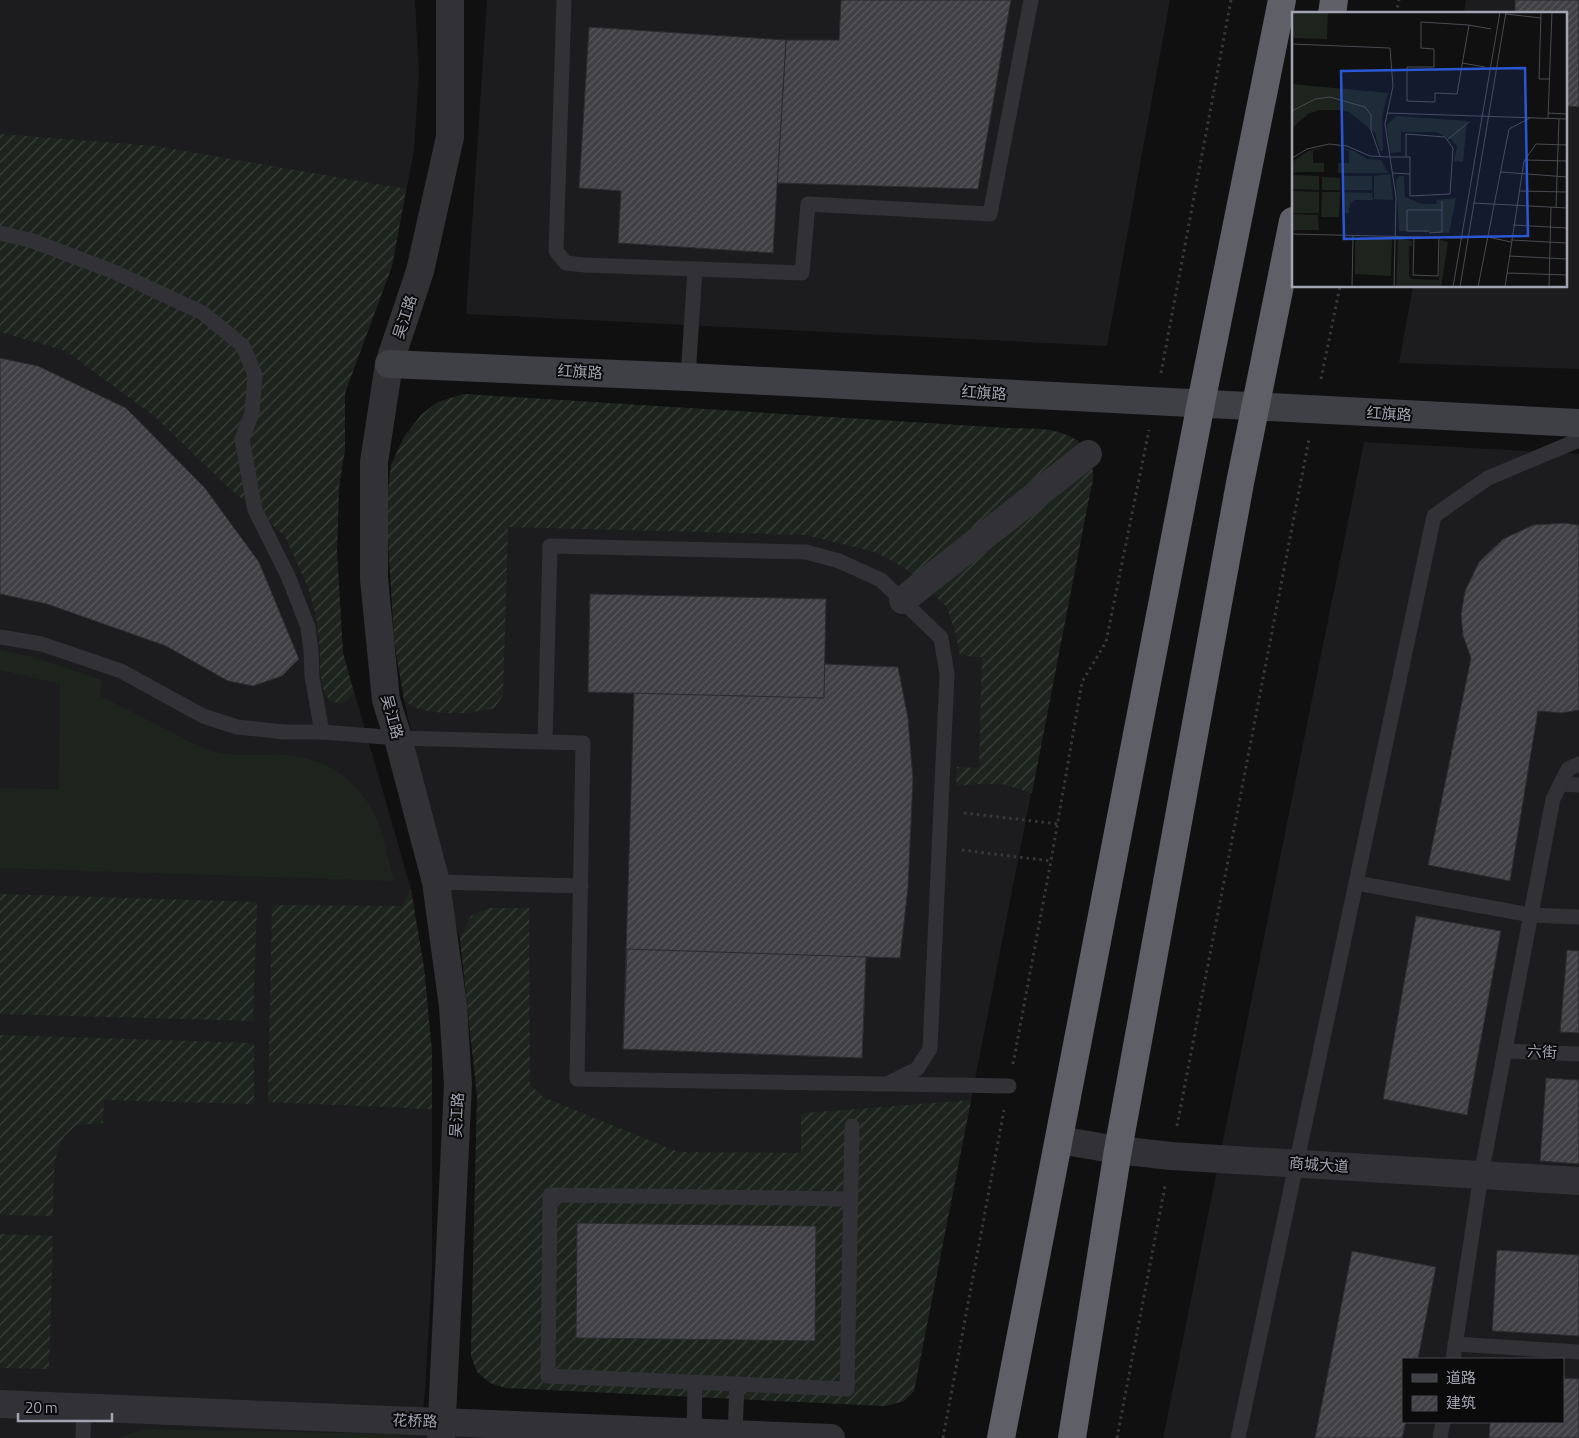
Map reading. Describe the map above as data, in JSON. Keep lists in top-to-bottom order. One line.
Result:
{"streets":{"street":["吴江路","红旗路","商城大道","花桥路"],"lane":["六街"]},"crossings":[["吴江路","红旗路"],["吴江路","花桥路"]],"legend":["道路","建筑"],"scale_bar":"20 m"}
